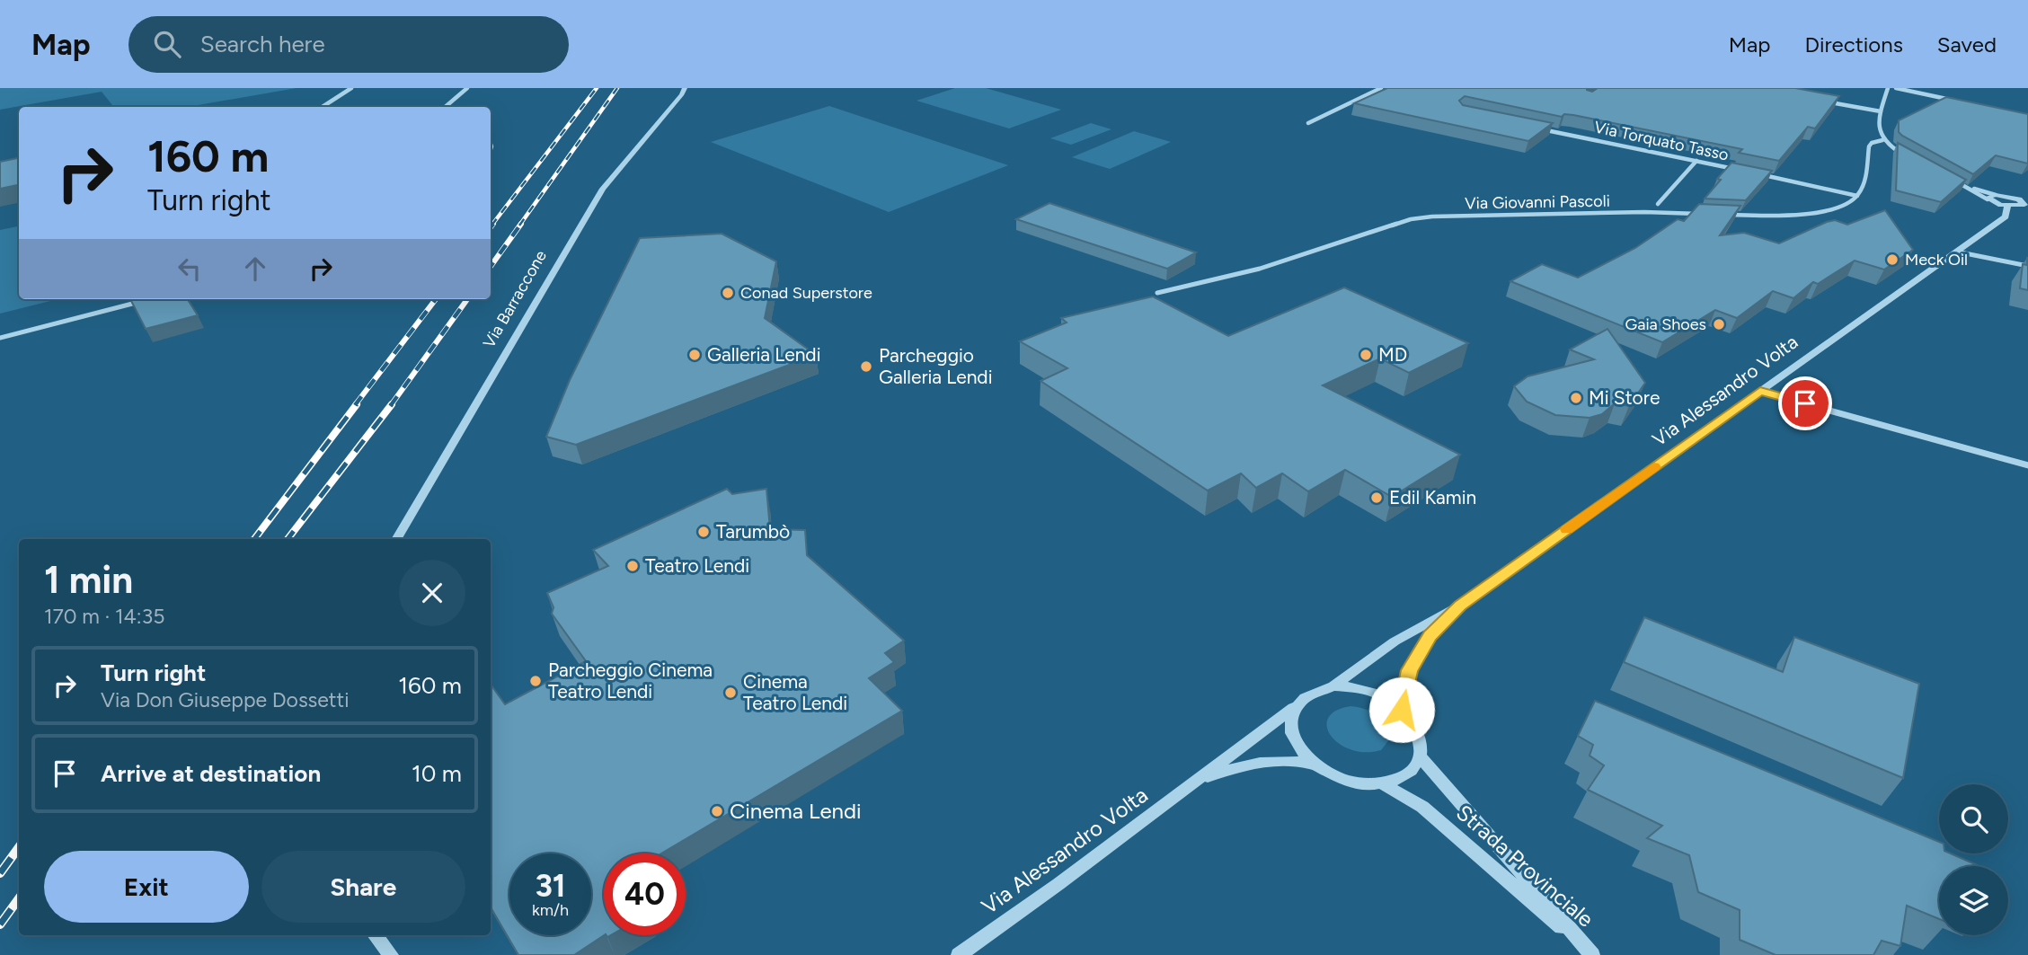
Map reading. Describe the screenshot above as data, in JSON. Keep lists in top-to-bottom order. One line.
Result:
{"streets":{"street":["Via Torquato Tasso","Via Giovanni Pascoli","Via Barraccone","Via Alessandro Volta","Strada Provinciale"]},"crossings":[["Via Alessandro Volta","Strada Provinciale"]],"places":["Meck Oil","Conad Superstore","Gaia Shoes","Galleria Lendi","MD","Parcheggio Galleria Lendi","Mi Store","Edil Kamin","Tarumbò","Teatro Lendi","Parcheggio Cinema Teatro Lendi","Cinema Teatro Lendi","Cinema Lendi"],"page":{"header":"Map","search":"Search here","nav":["Map","Directions","Saved"],"turn":["160 m","Turn right"],"heading":["1 min","170 m · 14:35"],"list":[{"name":"Turn right","note":"Via Don Giuseppe Dossetti","value":"160 m"},{"name":"Arrive at destination","value":"10 m"}],"buttons":["Exit","Share"],"speed":"31 km/h","limit":"40"}}
